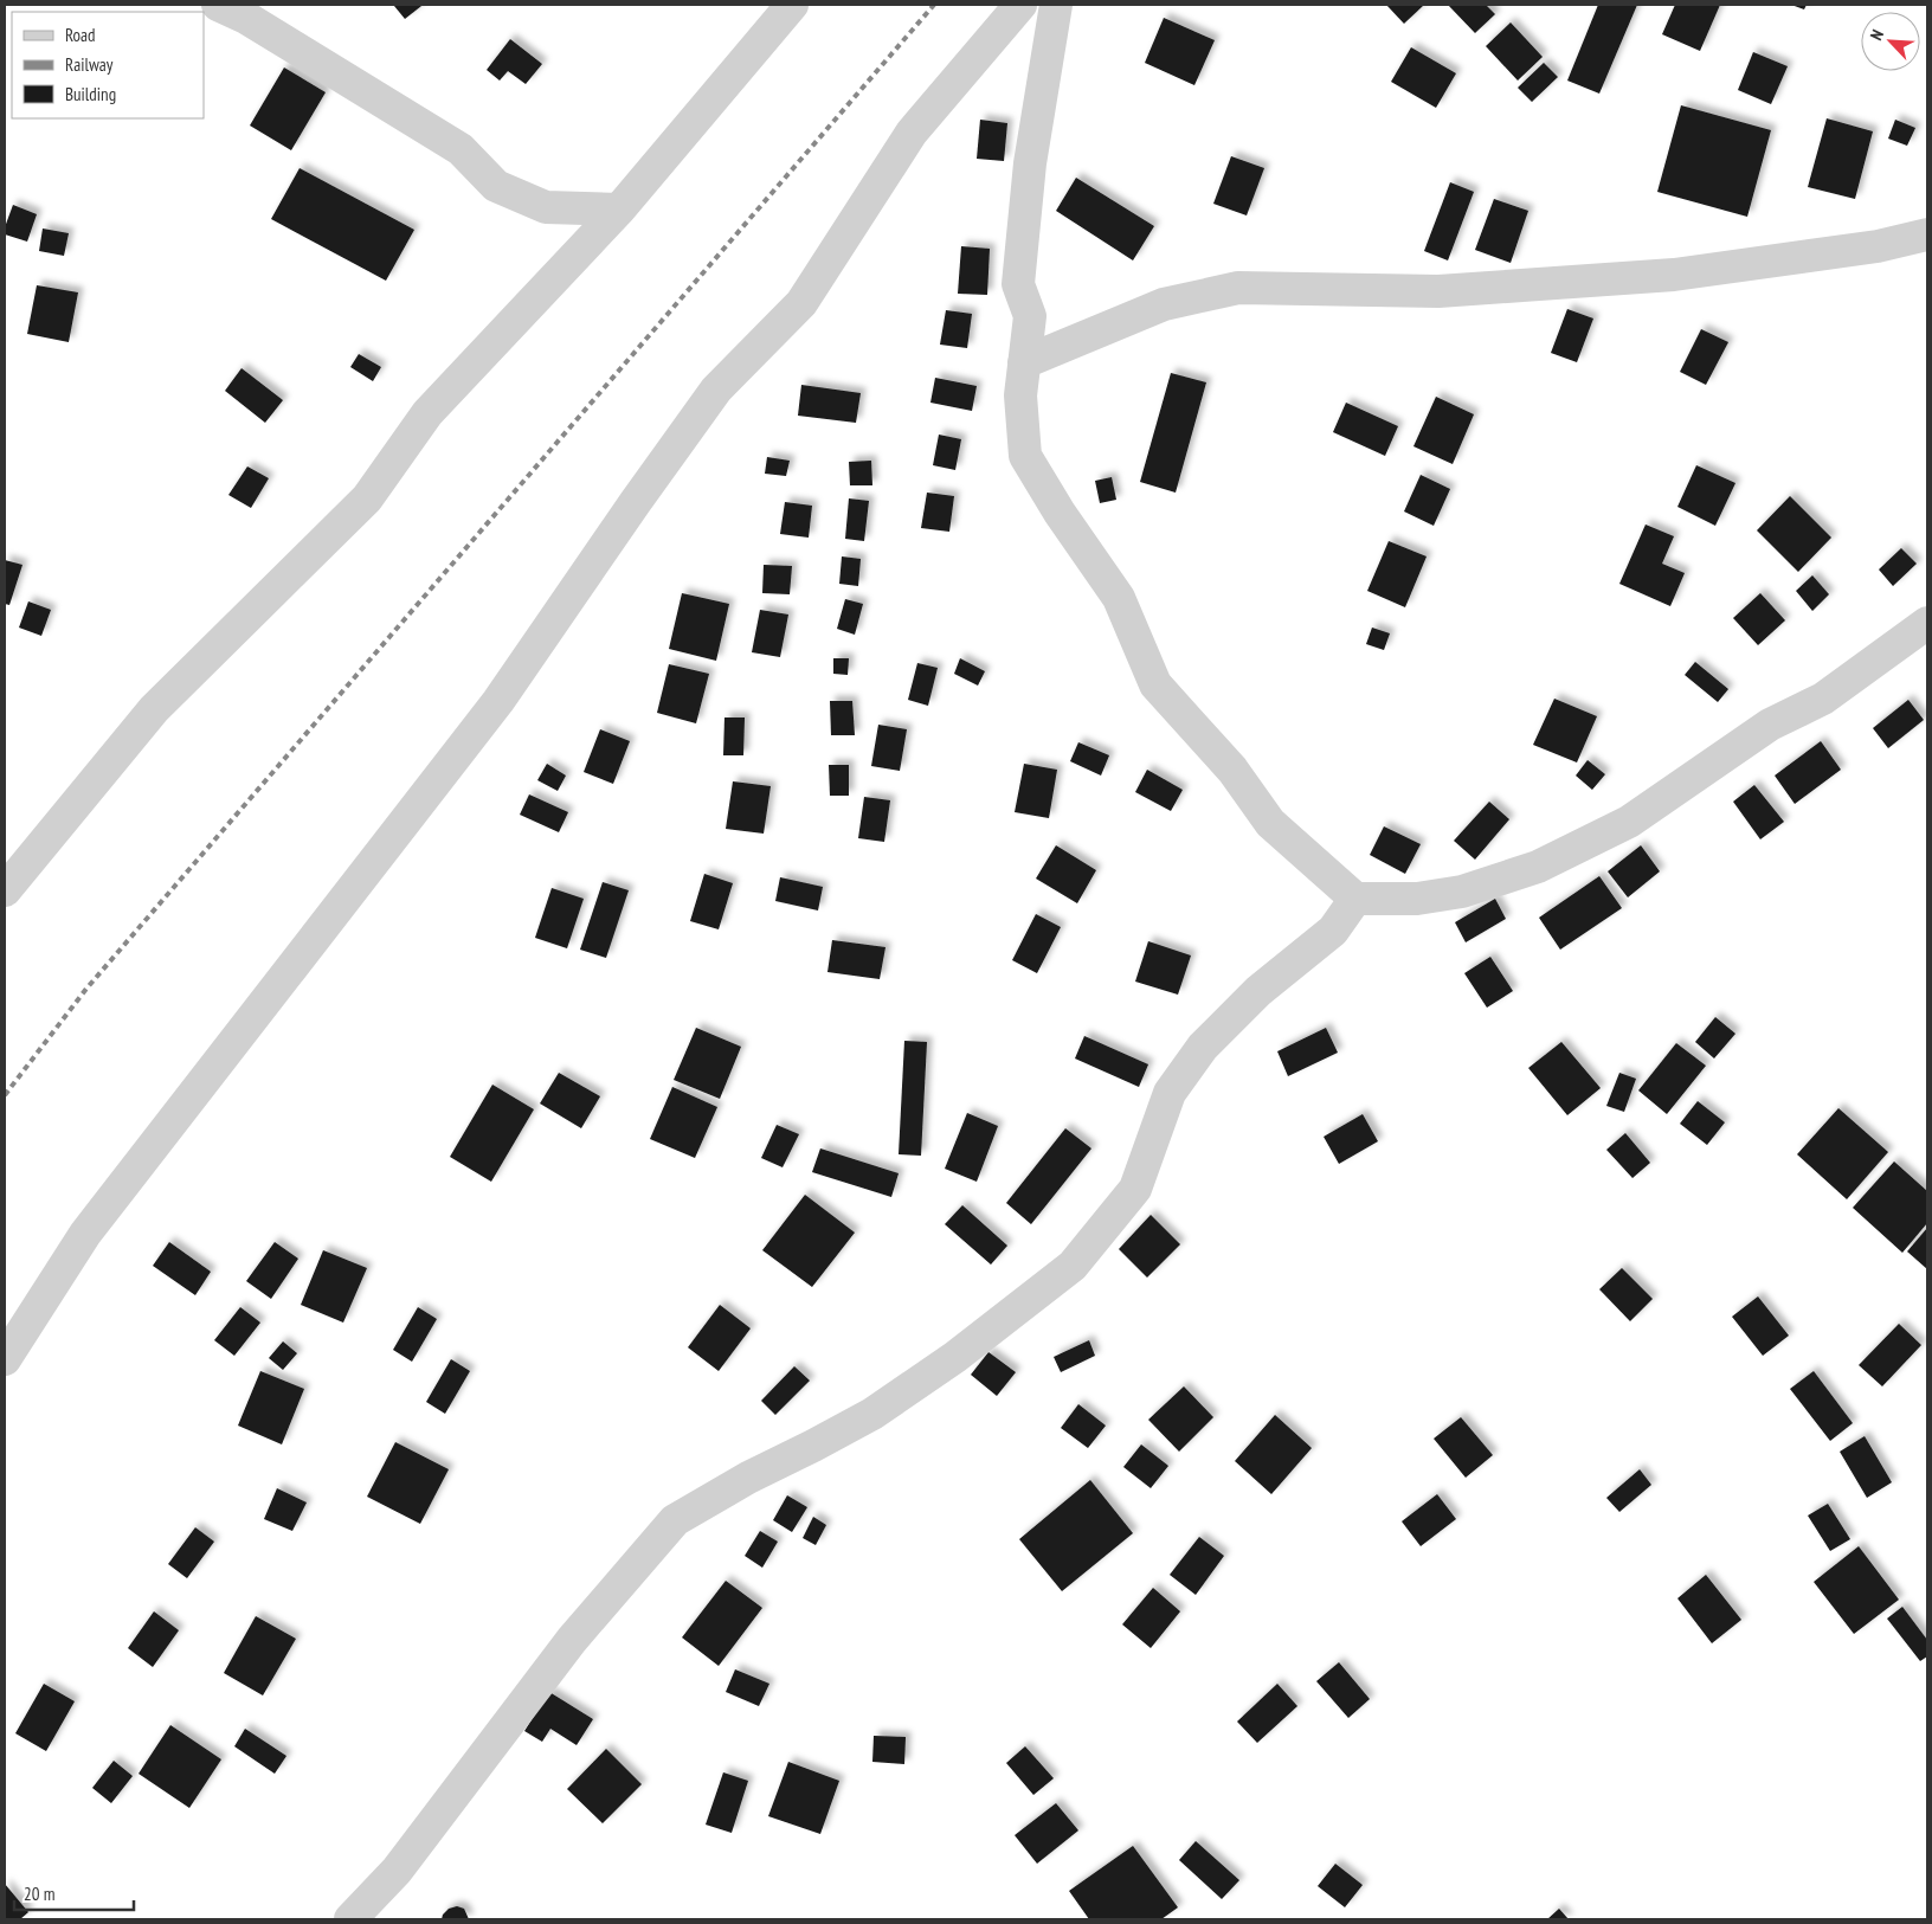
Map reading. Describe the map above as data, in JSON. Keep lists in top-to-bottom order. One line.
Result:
{"legend":["Road","Railway","Building"],"scale_bar":"20 m","north":"top left"}
